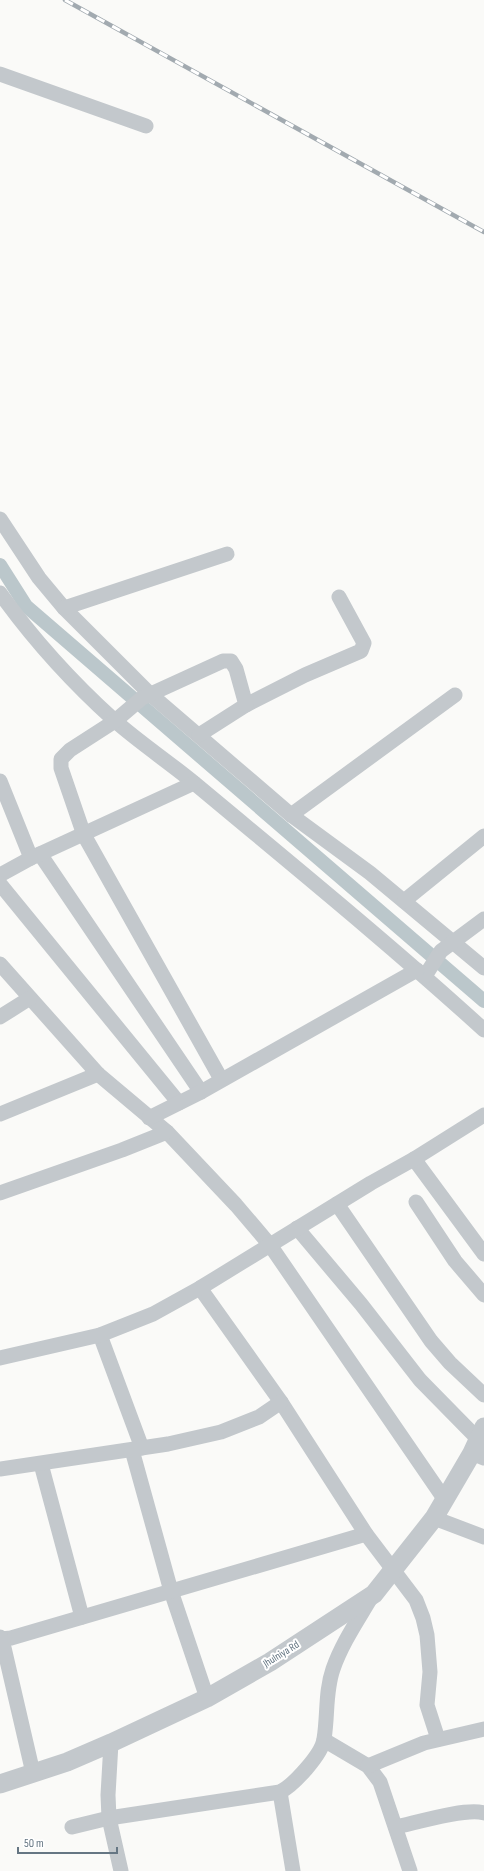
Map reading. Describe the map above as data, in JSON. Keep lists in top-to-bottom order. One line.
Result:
{"streets":{"street":["Jhulniya Rd"]},"scale_bar":"50 m"}
